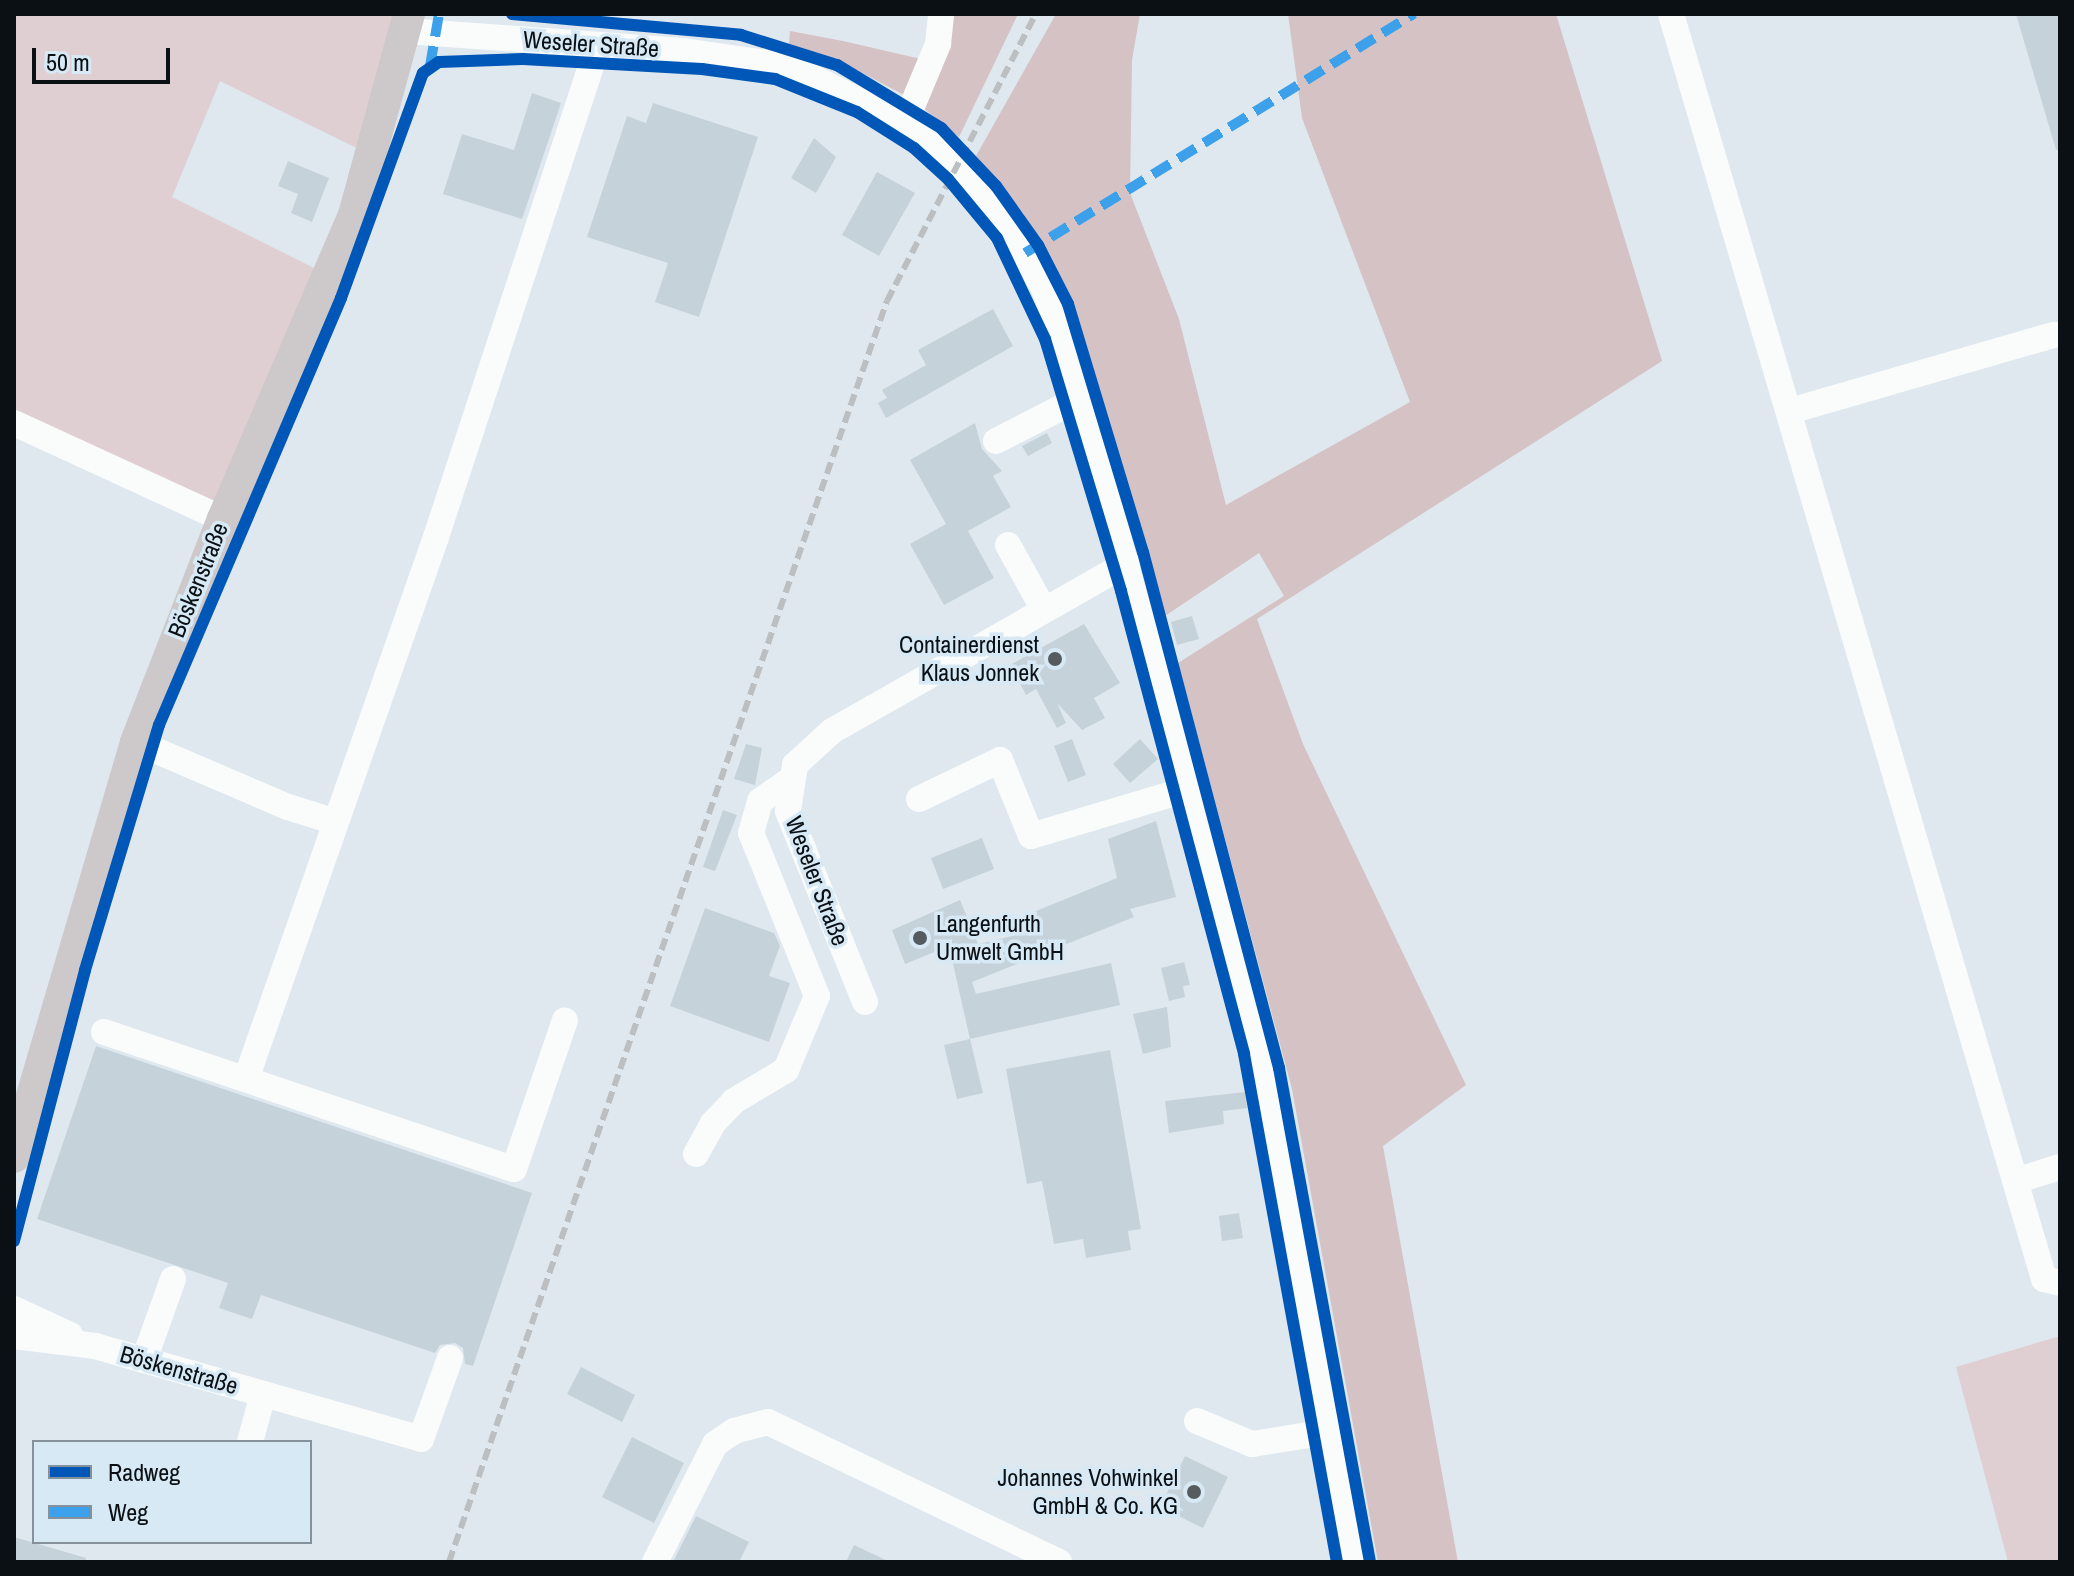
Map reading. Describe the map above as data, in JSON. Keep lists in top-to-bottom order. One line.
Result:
{"streets":{"main road":["Böskenstraße"],"street":["Weseler Straße"]},"crossings":[["Weseler Straße","Böskenstraße"]],"places":["Containerdienst Klaus Jonnek","Langenfurth Umwelt GmbH","Johannes Vohwinkel GmbH & Co. KG"],"legend":["Radweg","Weg"],"scale_bar":"50 m"}
